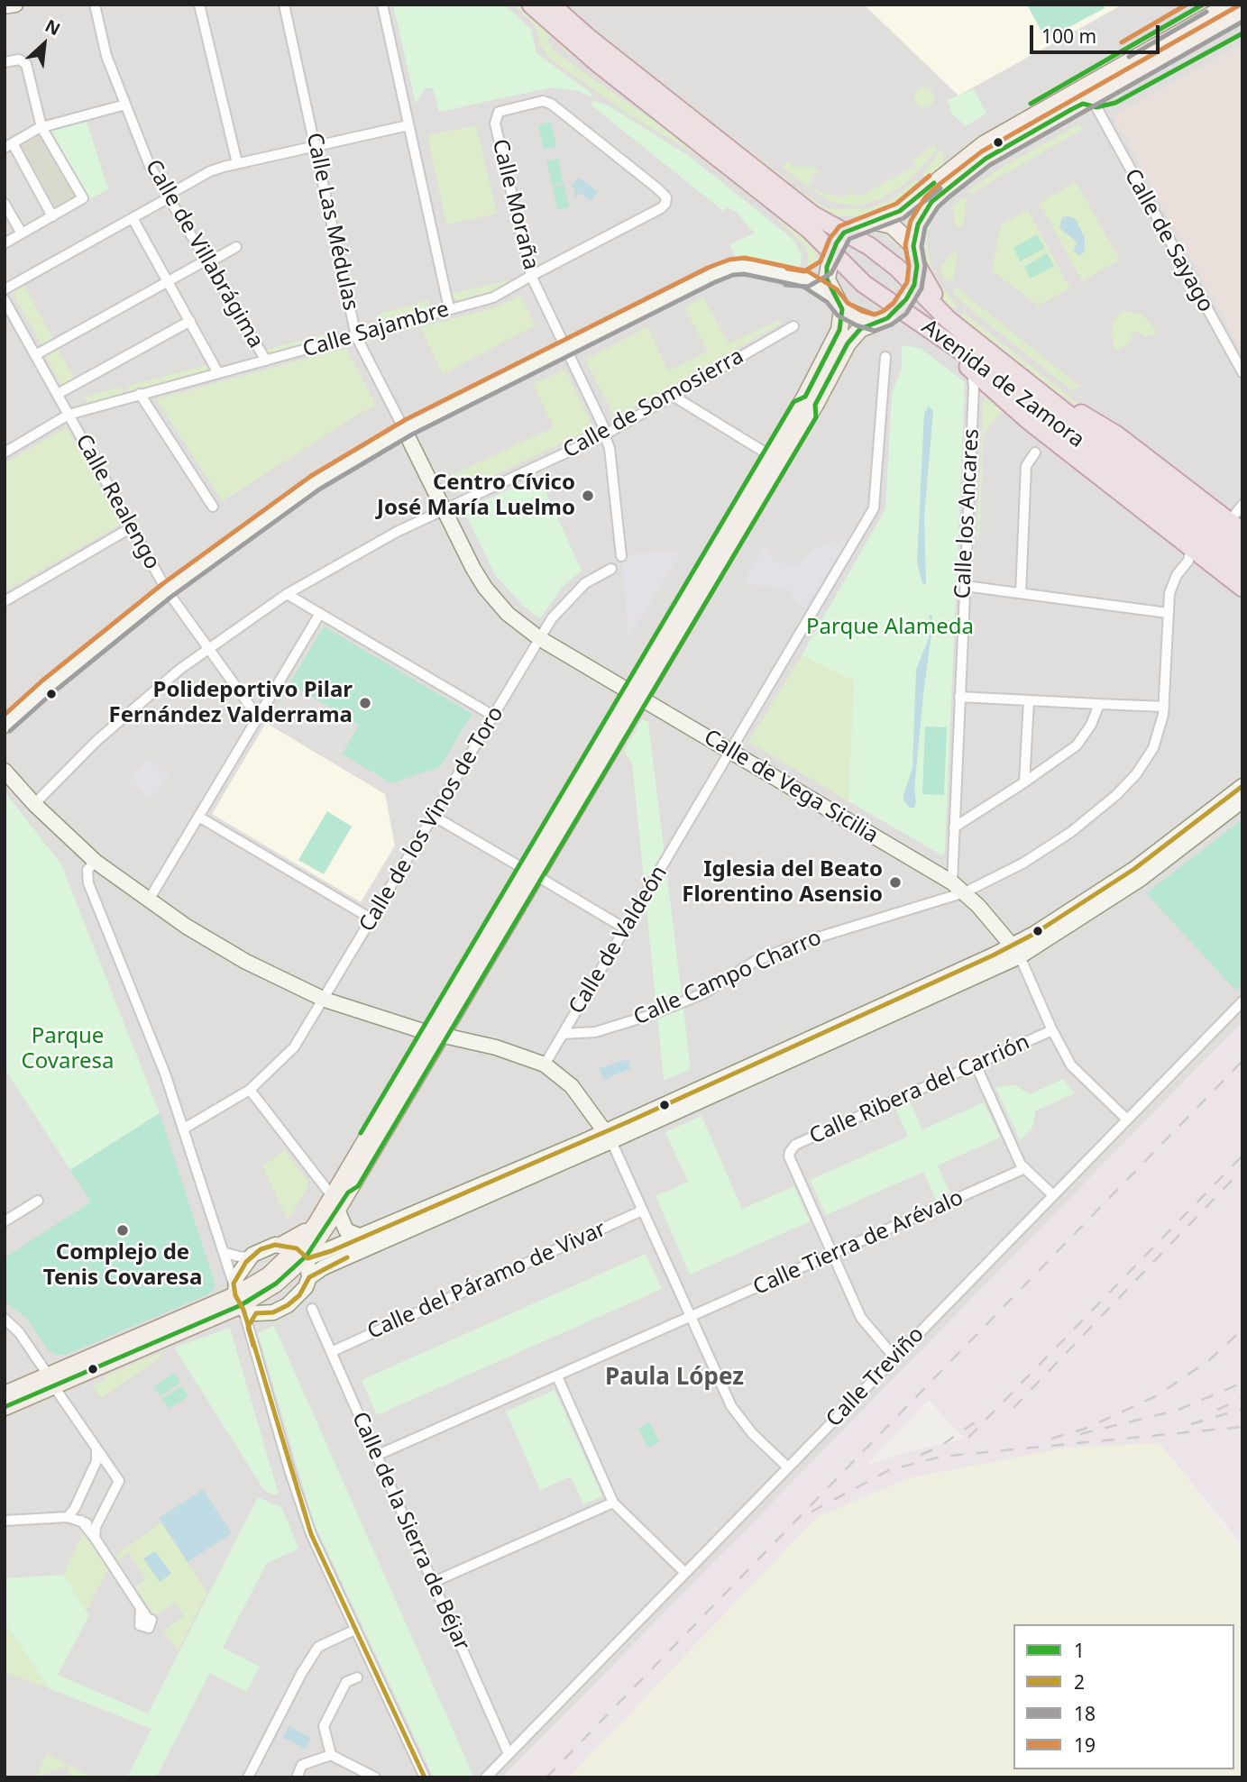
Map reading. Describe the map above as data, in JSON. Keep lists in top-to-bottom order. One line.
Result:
{"streets":{"highway":["Avenida de Zamora"],"street":["Calle Moraña","Calle Las Médulas","Calle de Sayago","Calle de Villabrágima","Calle Sajambre","Calle de Somosierra","Calle Realengo","Calle los Ancares","Calle de Vega Sicilia","Calle de los Vinos de Toro","Calle de Valdeón","Calle Campo Charro","Calle Ribera del Carrión","Calle Tierra de Arévalo","Calle del Páramo de Vivar","Calle Treviño","Calle de la Sierra de Béjar"]},"crossings":[["Calle Moraña","Calle Sajambre"],["Calle Moraña","Calle de Somosierra"],["Calle Las Médulas","Calle Sajambre"],["Calle Las Médulas","Calle de Vega Sicilia"],["Calle de Villabrágima","Calle Sajambre"],["Calle Sajambre","Calle Realengo"],["Calle de Somosierra","Calle Realengo"],["Calle de Somosierra","Calle de Vega Sicilia"],["Calle los Ancares","Calle de Vega Sicilia"],["Calle de Vega Sicilia","Calle de los Vinos de Toro"],["Calle de Vega Sicilia","Calle de Valdeón"],["Calle de Vega Sicilia","Calle Campo Charro"],["Calle de Valdeón","Calle Campo Charro"],["Calle Ribera del Carrión","Calle Tierra de Arévalo"],["Calle Tierra de Arévalo","Calle de la Sierra de Béjar"],["Calle del Páramo de Vivar","Calle de la Sierra de Béjar"],["Calle Treviño","Calle de la Sierra de Béjar"]],"districts":["Paula López"],"parks":["Parque Alameda","Parque Covaresa"],"places":["Centro Cívico José María Luelmo","Polideportivo Pilar Fernández Valderrama","Iglesia del Beato Florentino Asensio","Complejo de Tenis Covaresa"],"lines":["transit line 1","transit line 19","transit line 18","transit line 2"],"legend":["1","2","18","19"],"scale_bar":"100 m","north":"top right"}
